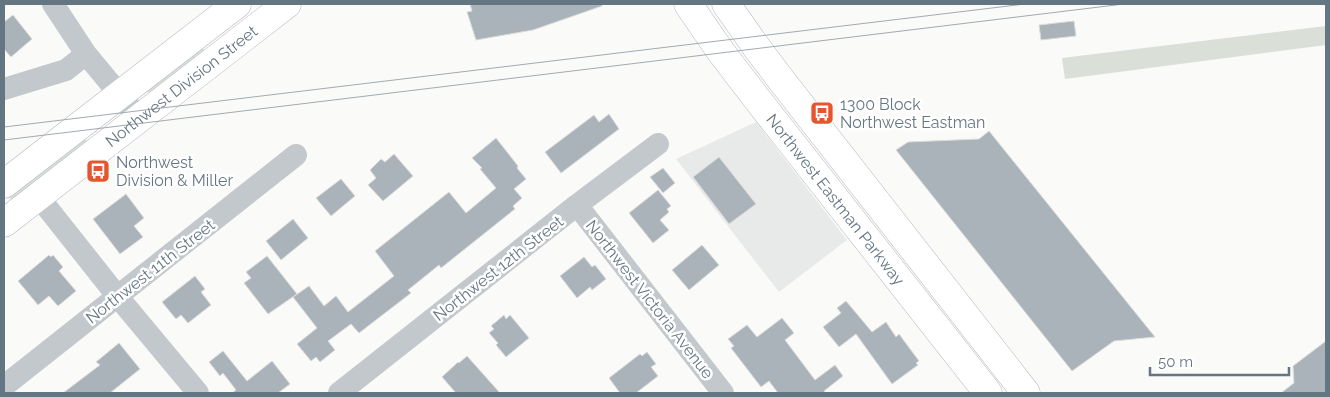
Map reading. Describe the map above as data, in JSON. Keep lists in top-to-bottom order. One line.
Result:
{"streets":{"main road":["Northwest Division Street","Northwest Eastman Parkway"],"street":["Northwest 12th Street","Northwest 11th Street","Northwest Victoria Avenue"]},"crossings":[["Northwest 12th Street","Northwest Victoria Avenue"]],"places":{"bus stop":["1300 Block Northwest Eastman","Northwest Division & Miller"]},"scale_bar":"50 m"}
